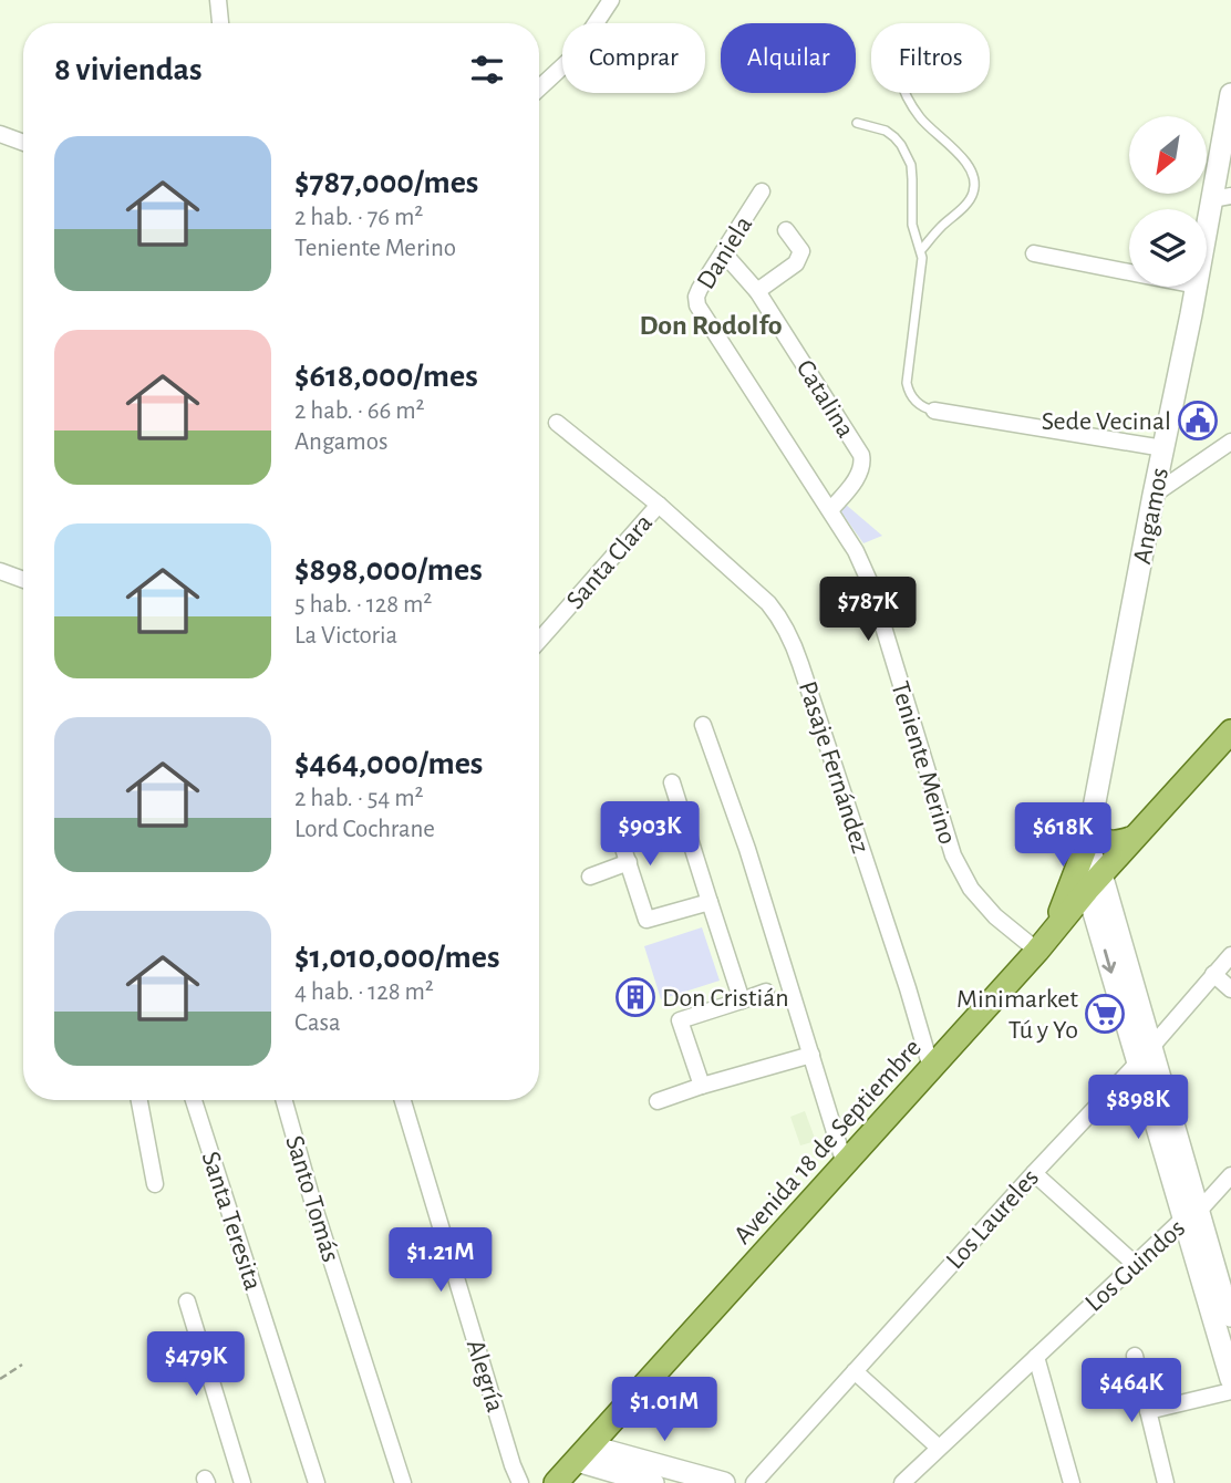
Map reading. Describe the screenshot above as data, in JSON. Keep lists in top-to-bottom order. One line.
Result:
{"streets":{"main road":["Avenida 18 de Septiembre"],"street":["Daniela","Catalina","Angamos","Santa Clara","Teniente Merino","Pasaje Fernández","Santo Tomás","Los Laureles","Santa Teresita","Los Guindos","Alegría"]},"crossings":[["Daniela","Catalina"],["Daniela","Teniente Merino"],["Catalina","Teniente Merino"],["Santa Clara","Pasaje Fernández"],["Teniente Merino","Avenida 18 de Septiembre"],["Pasaje Fernández","Avenida 18 de Septiembre"]],"districts":["Don Rodolfo"],"places":{"public building":["Sede Vecinal"],"building":["Don Cristián"],"supermarket":["Minimarket Tú y Yo"]},"north":"bottom left","page":{"chip":["Comprar","Alquilar","Filtros"],"heading":"8 viviendas","list":[{"name":"$787,000/mes","note":"2 hab. · 76 m² · Teniente Merino"},{"name":"$618,000/mes","note":"2 hab. · 66 m² · Angamos"},{"name":"$898,000/mes","note":"5 hab. · 128 m² · La Victoria"},{"name":"$464,000/mes","note":"2 hab. · 54 m² · Lord Cochrane"},{"name":"$1,010,000/mes","note":"4 hab. · 128 m² · Casa"}],"price":["$787K","$903K","$618K","$898K","$1.21M","$479K","$464K","$1.01M"]}}
